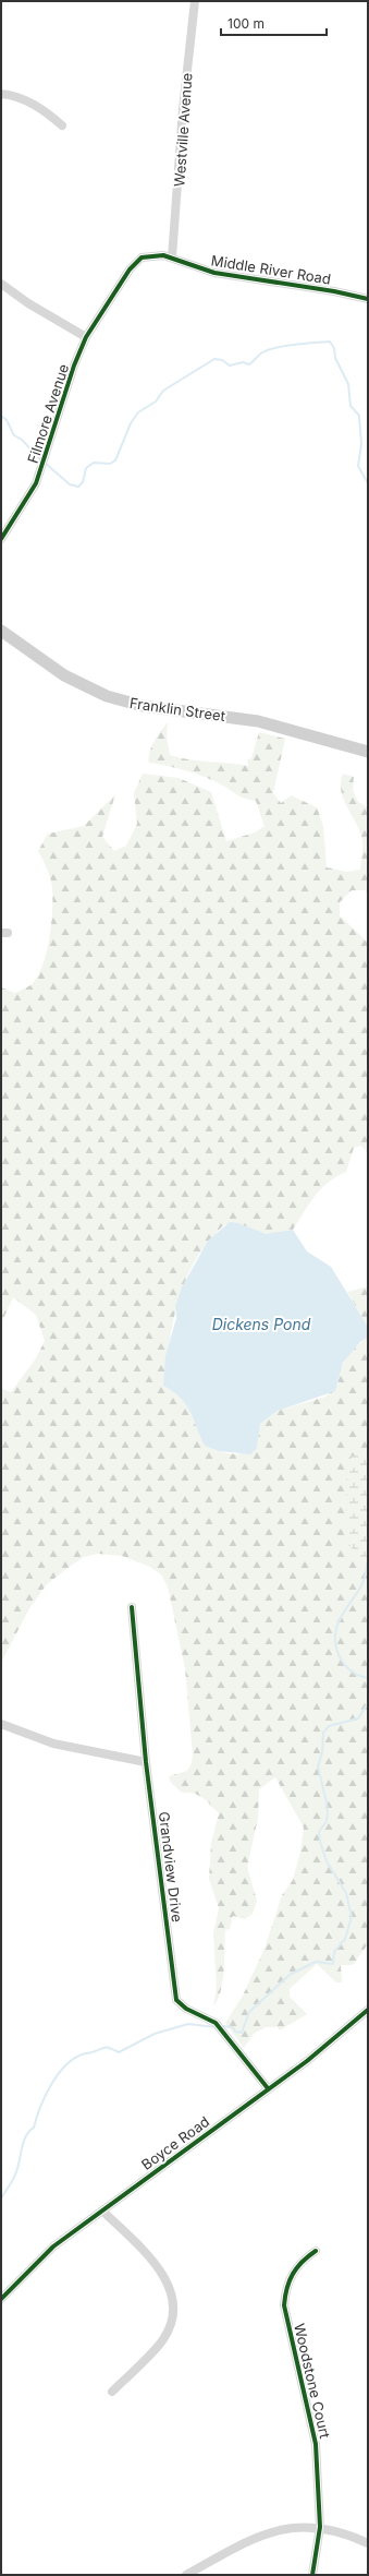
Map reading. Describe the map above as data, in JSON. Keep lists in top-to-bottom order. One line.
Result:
{"streets":{"main road":["Franklin Street"],"street":["Westville Avenue","Middle River Road","Filmore Avenue","Grandview Drive","Boyce Road","Woodstone Court"]},"crossings":[["Westville Avenue","Middle River Road"],["Westville Avenue","Filmore Avenue"],["Middle River Road","Filmore Avenue"],["Grandview Drive","Boyce Road"]],"water":["Dickens Pond"],"scale_bar":"100 m"}
